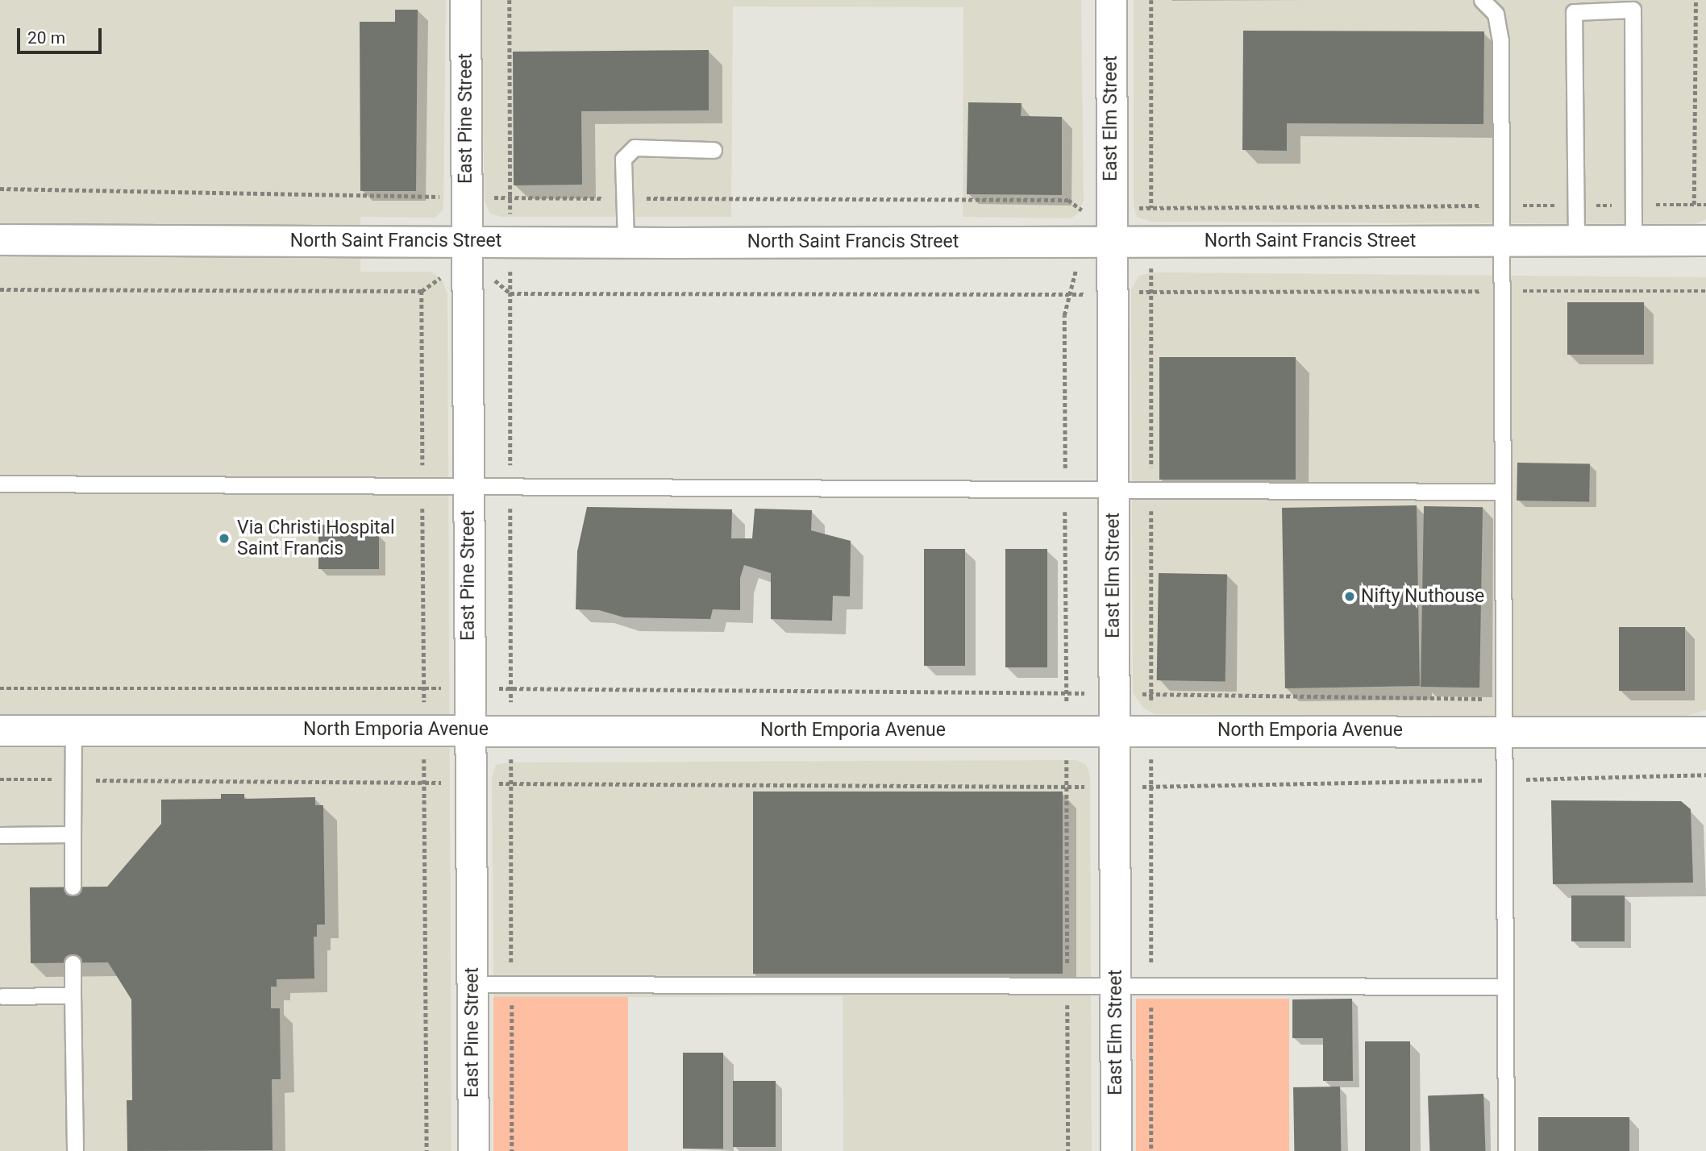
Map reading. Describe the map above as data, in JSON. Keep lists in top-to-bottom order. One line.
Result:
{"streets":{"street":["East Pine Street","East Elm Street","North Saint Francis Street","North Emporia Avenue"]},"crossings":[["East Pine Street","North Saint Francis Street"],["East Pine Street","North Emporia Avenue"],["East Elm Street","North Saint Francis Street"],["East Elm Street","North Emporia Avenue"]],"places":["Via Christi Hospital Saint Francis","Nifty Nuthouse"],"scale_bar":"20 m"}
